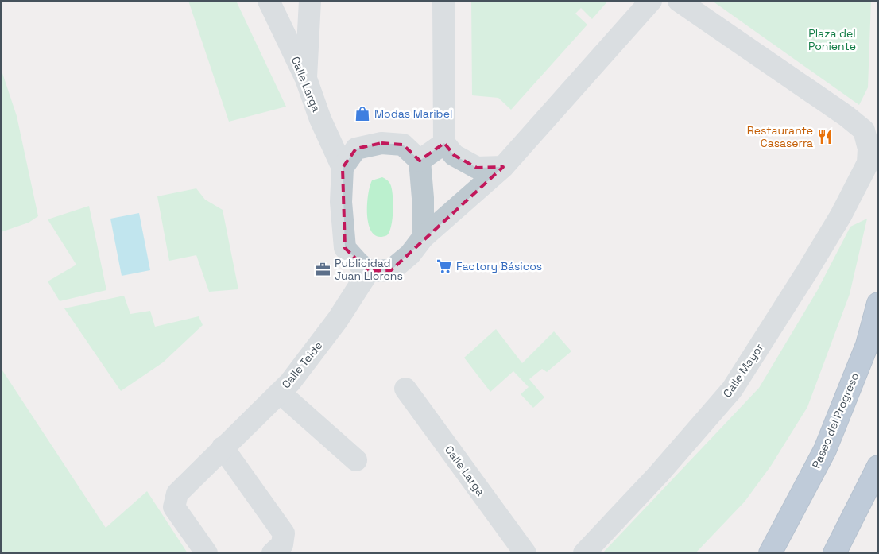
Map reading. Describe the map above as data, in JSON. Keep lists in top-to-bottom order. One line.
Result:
{"streets":{"highway":["Paseo del Progreso"],"street":["Calle Larga","Calle Teide","Calle Mayor"]},"crossings":[["Calle Larga","Calle Teide"]],"parks":["Plaza del Poniente"],"places":{"shop":["Modas Maribel"],"restaurant":["Restaurante Casaserra"],"supermarket":["Factory Básicos"],"office":["Publicidad Juan Llorens"]}}
